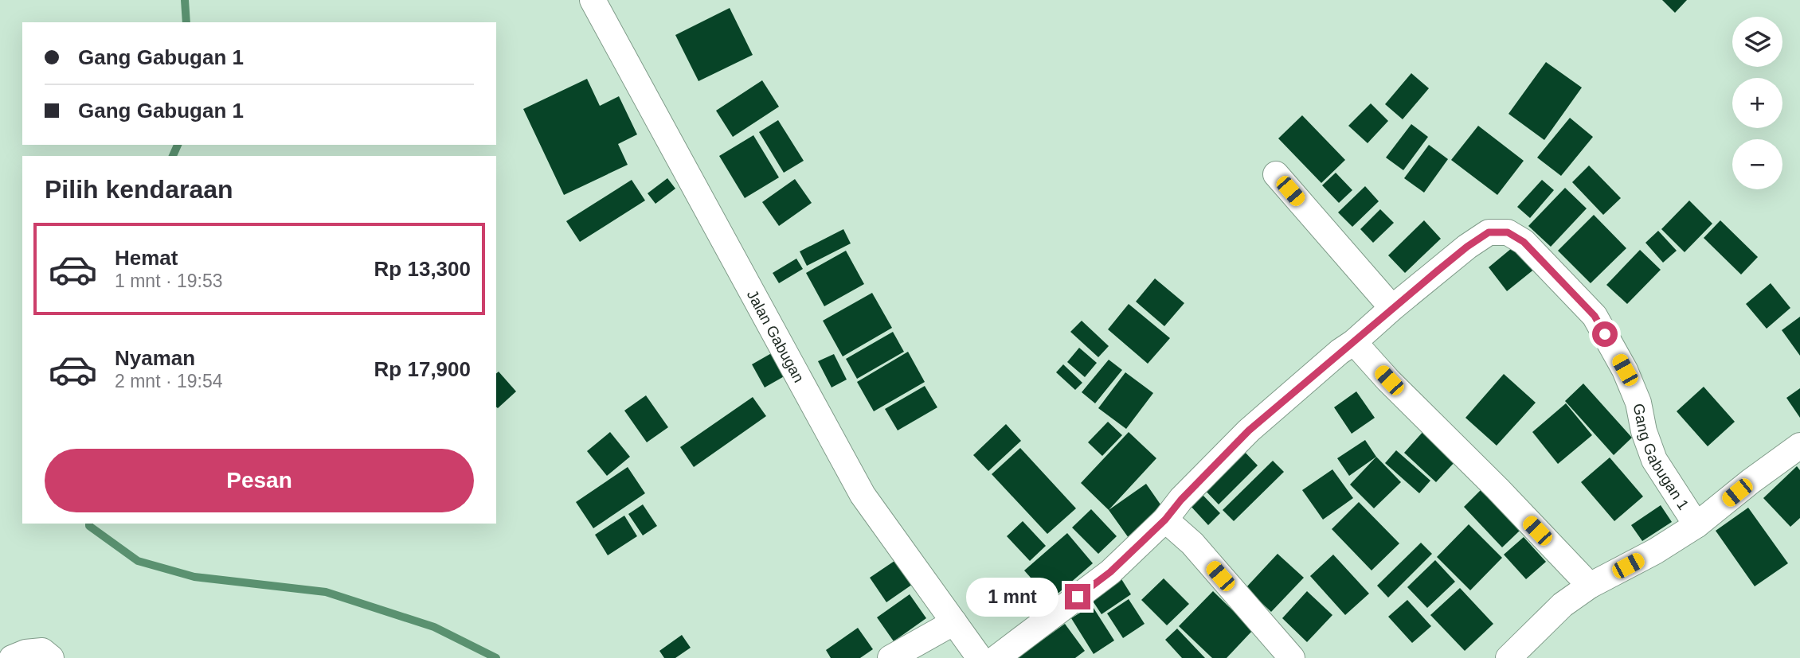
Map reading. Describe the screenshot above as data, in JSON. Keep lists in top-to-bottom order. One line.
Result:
{"streets":{"street":["Jalan Gabugan","Gang Gabugan 1"]},"page":{"map_buttons":["+","−"],"banner":["Gang Gabugan 1","Gang Gabugan 1"],"heading":"Pilih kendaraan","list":[{"name":"Hemat","note":"1 mnt · 19:53","value":"Rp 13,300"},{"name":"Nyaman","note":"2 mnt · 19:54","value":"Rp 17,900"}],"buttons":"Pesan","bubble":"1 mnt"}}
